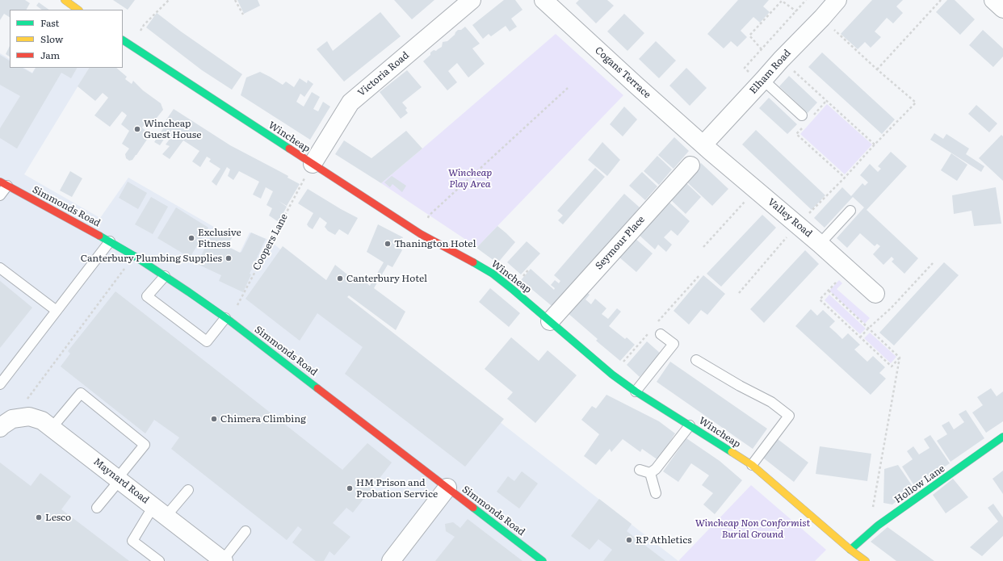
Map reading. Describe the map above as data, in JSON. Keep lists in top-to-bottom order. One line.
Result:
{"streets":{"main road":["Wincheap","Simmonds Road","Hollow Lane"],"street":["Elham Road","Cogans Terrace","Victoria Road","Valley Road","Seymour Place","Maynard Road"],"path":["Coopers Lane"]},"crossings":[["Elham Road","Cogans Terrace"],["Elham Road","Valley Road"],["Cogans Terrace","Valley Road"],["Victoria Road","Wincheap"],["Victoria Road","Coopers Lane"],["Wincheap","Coopers Lane"],["Wincheap","Seymour Place"],["Wincheap","Hollow Lane"],["Simmonds Road","Coopers Lane"]],"parks":["Wincheap Play Area","Wincheap Non Conformist Burial Ground"],"places":["Wincheap Guest House","Exclusive Fitness","Thanington Hotel","Canterbury Plumbing Supplies","Canterbury Hotel","Chimera Climbing","HM Prison and Probation Service","Lesco","RP Athletics"],"legend":["Fast","Slow","Jam"]}
